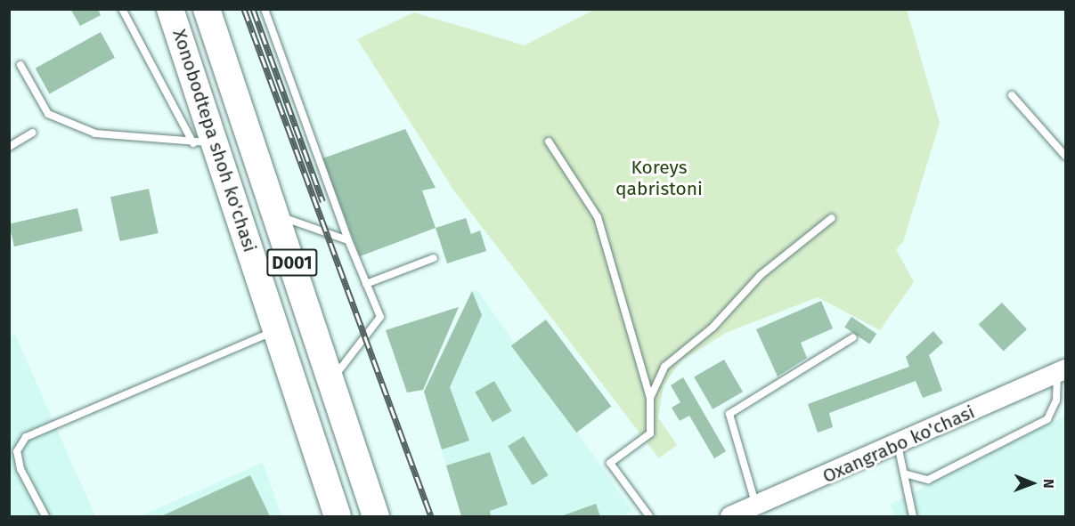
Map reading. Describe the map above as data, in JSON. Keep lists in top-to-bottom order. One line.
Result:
{"streets":{"highway":["Xonobodtepa shoh ko'chasi","D001"],"main road":["Oxangrabo ko'chasi"]},"parks":["Koreys qabristoni"],"north":"right"}
